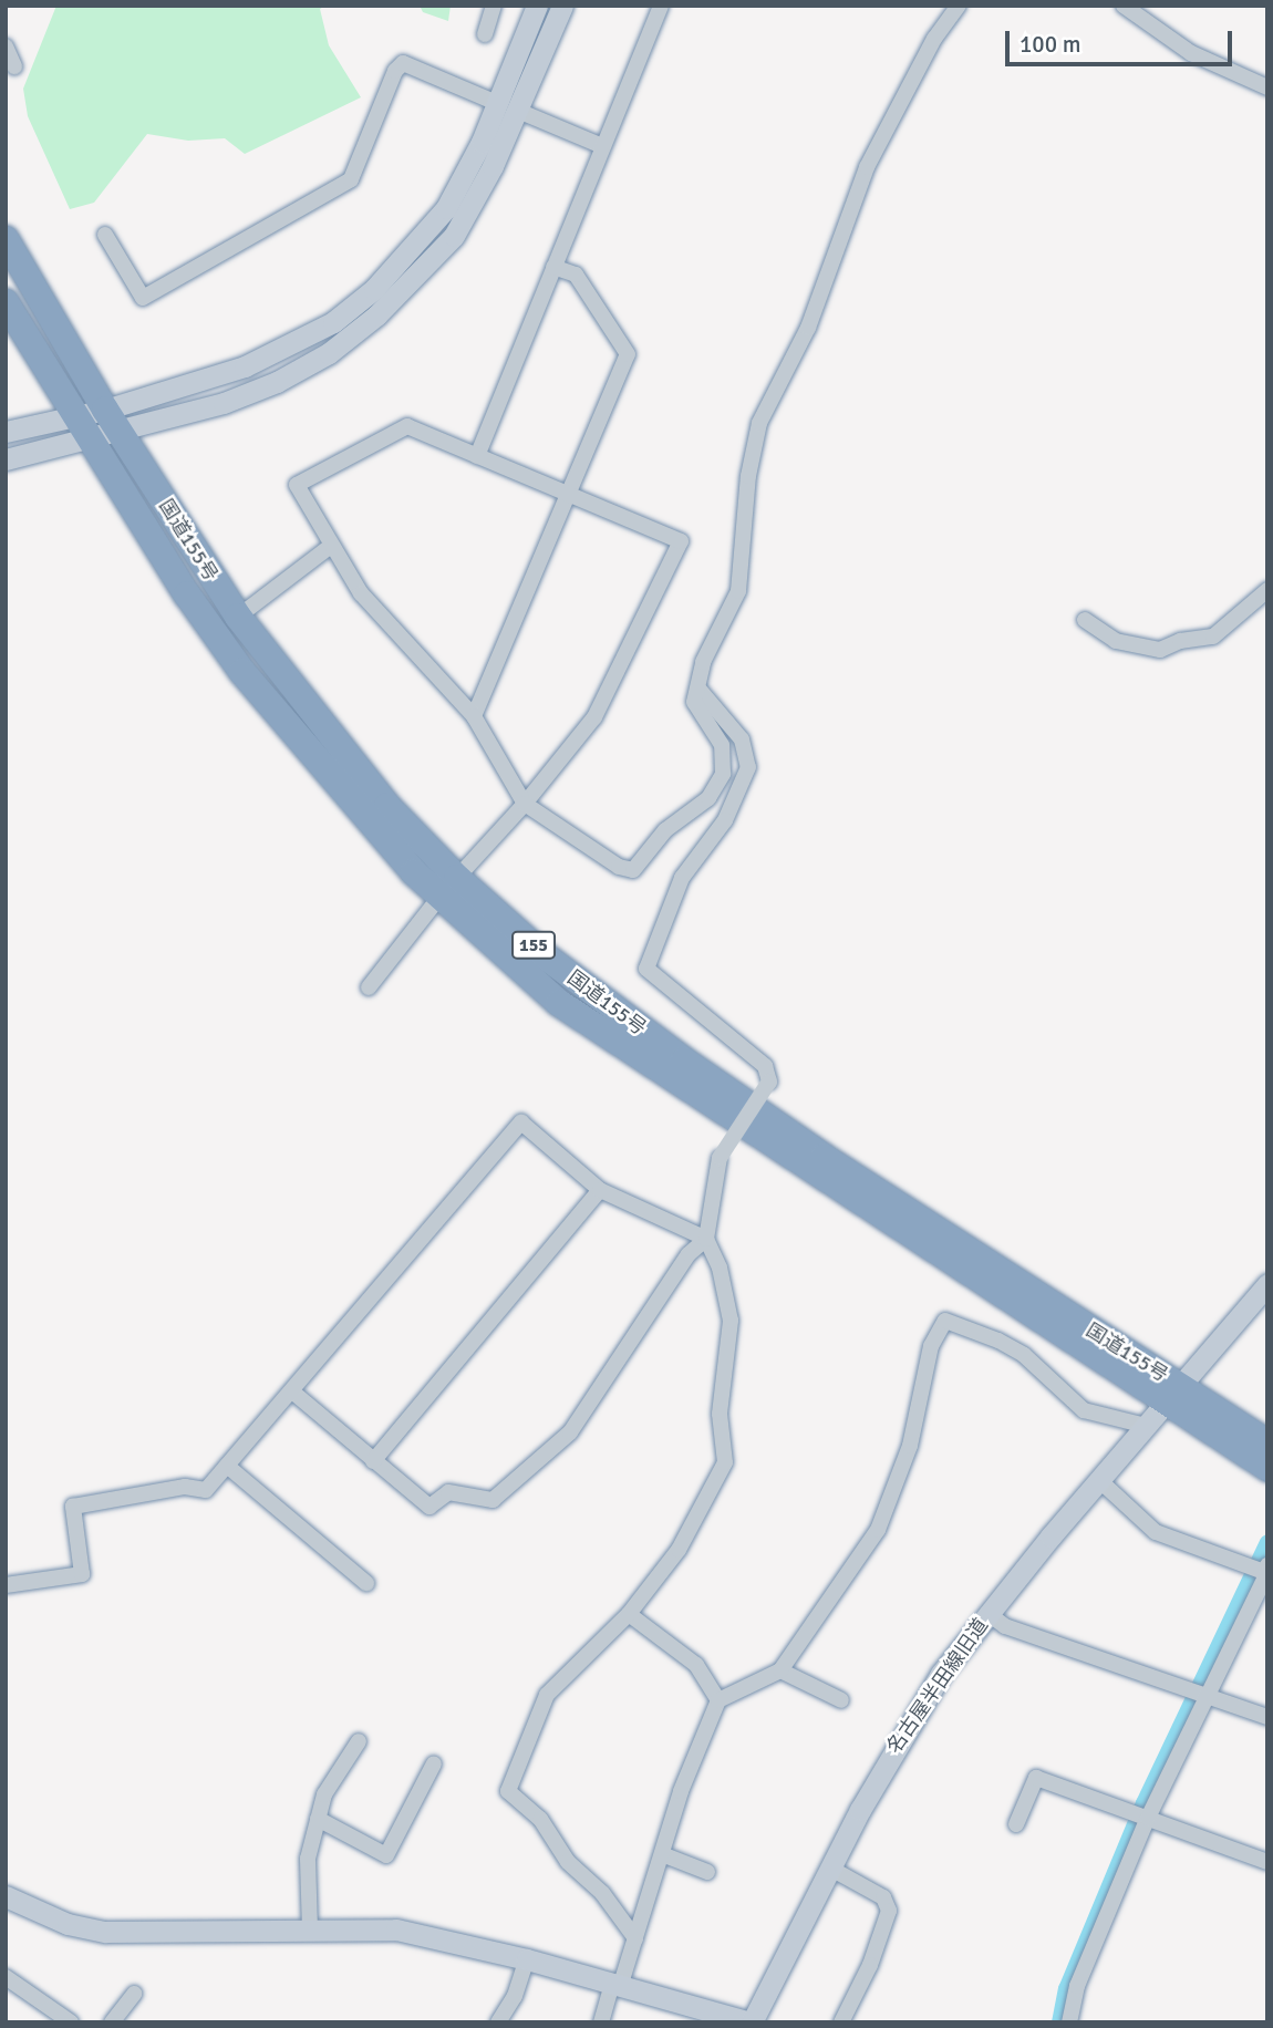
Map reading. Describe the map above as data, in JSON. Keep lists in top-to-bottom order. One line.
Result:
{"streets":{"highway":["国道155号","155"],"street":["名古屋半田線旧道"]},"crossings":[["国道155号","名古屋半田線旧道"]],"scale_bar":"100 m"}
